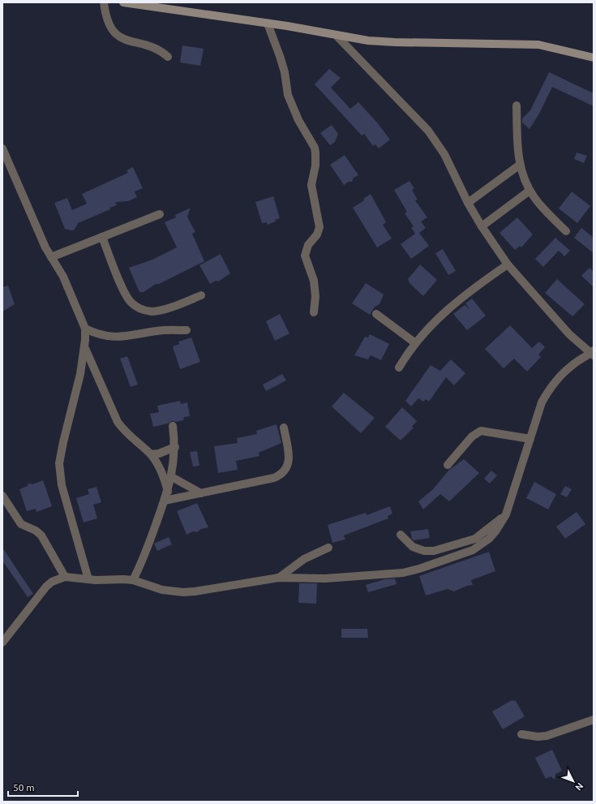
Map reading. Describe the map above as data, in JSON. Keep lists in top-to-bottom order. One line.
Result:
{"scale_bar":"50 m","north":"bottom right"}
